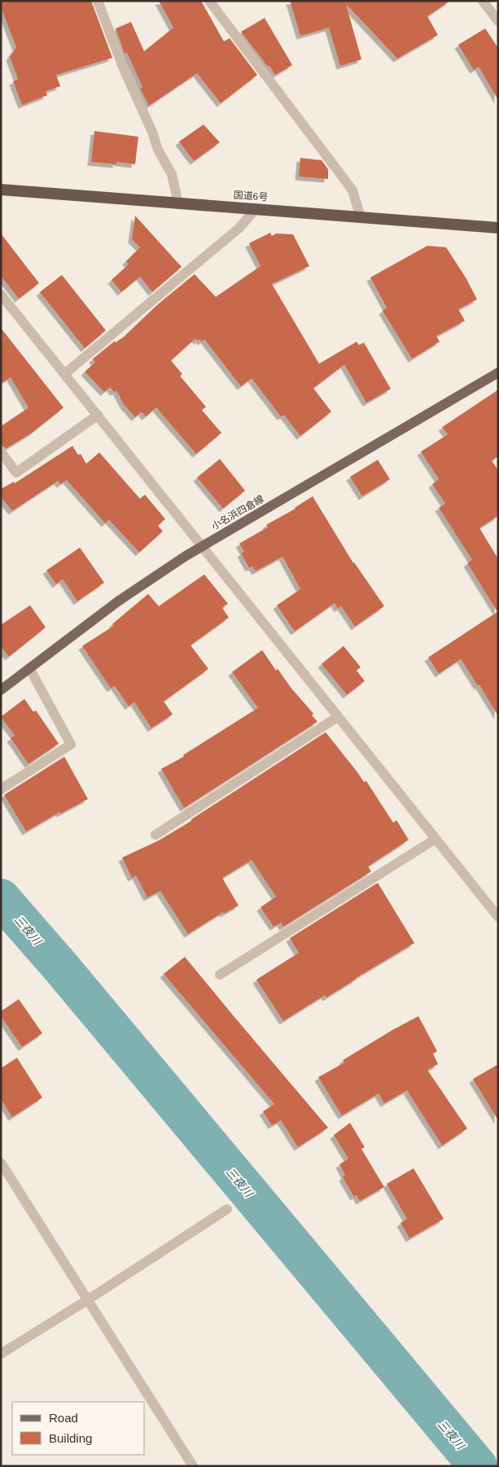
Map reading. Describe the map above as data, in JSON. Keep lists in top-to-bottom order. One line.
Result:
{"streets":{"highway":["国道6号"],"main road":["小名浜四倉線"]},"water":["三夜川"],"legend":["Road","Building"]}
